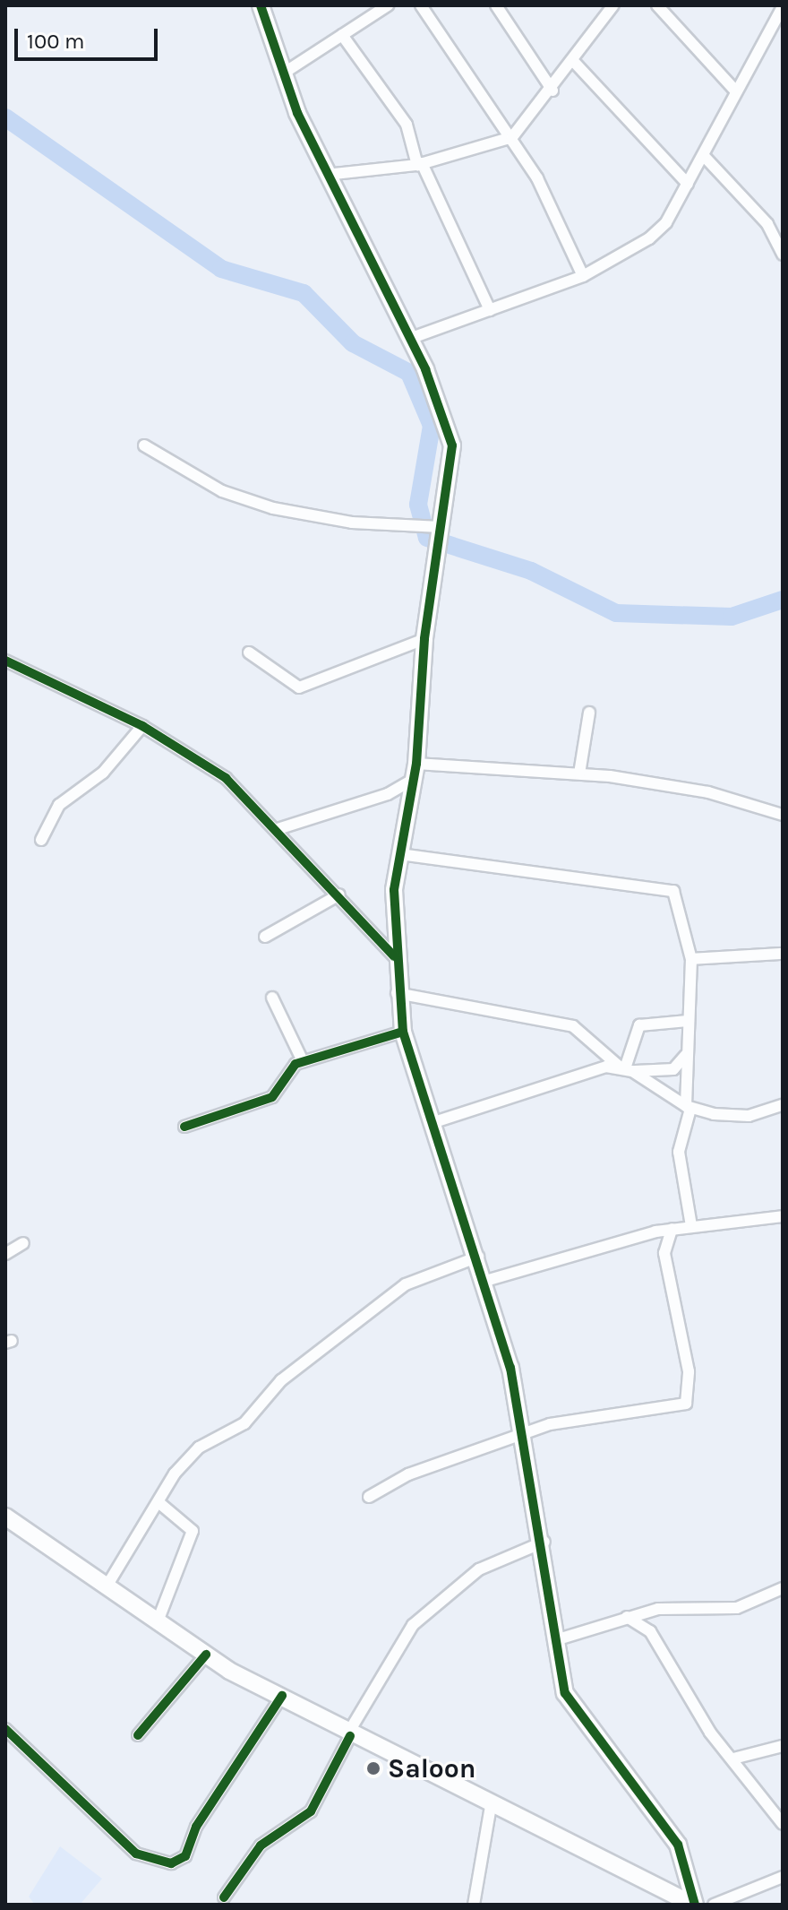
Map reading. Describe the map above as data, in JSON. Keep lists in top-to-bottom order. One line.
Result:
{"places":["Saloon"],"scale_bar":"100 m"}
